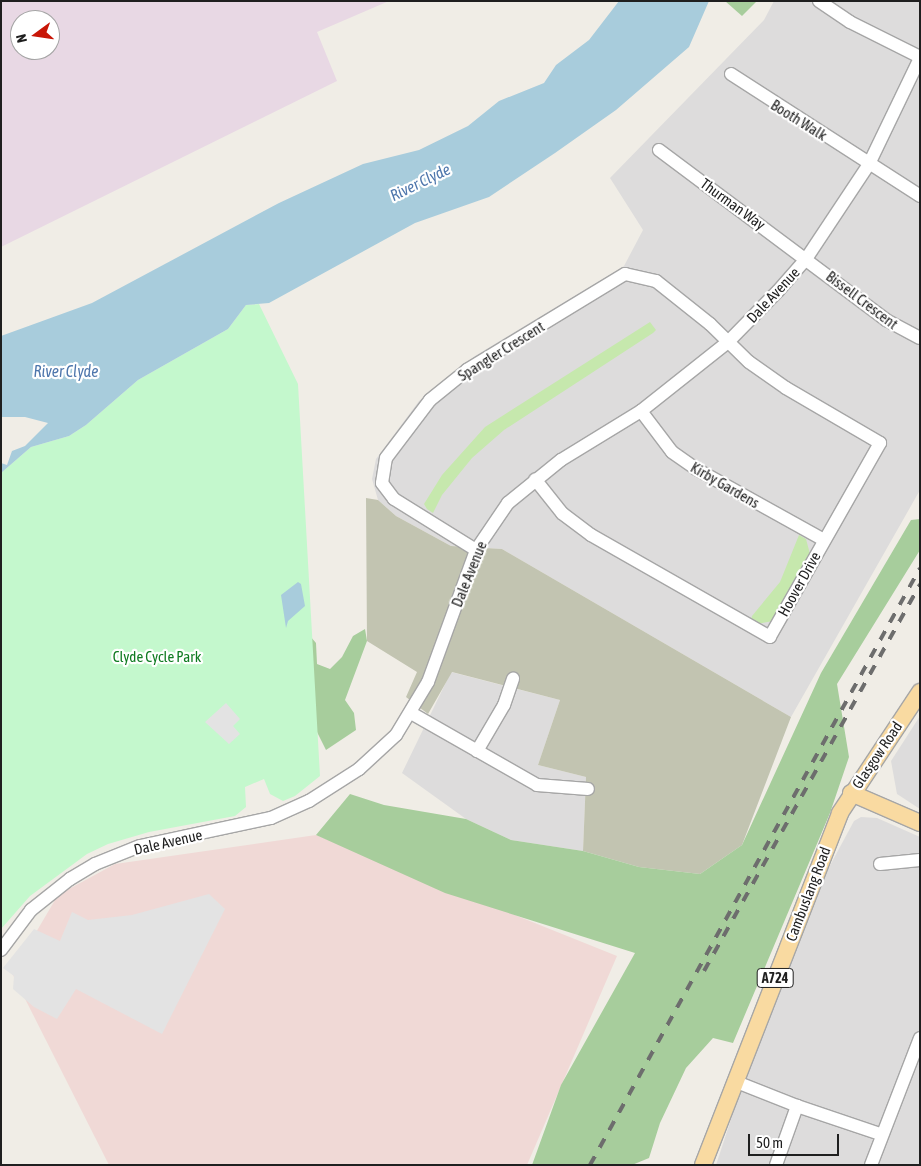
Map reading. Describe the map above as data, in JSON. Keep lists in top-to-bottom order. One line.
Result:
{"streets":{"main road":["Glasgow Road","Cambuslang Road","A724"],"street":["Booth Walk","Thurman Way","Dale Avenue","Bissell Crescent","Spangler Crescent","Kirby Gardens","Hoover Drive"]},"crossings":[["Booth Walk","Dale Avenue"],["Thurman Way","Dale Avenue"],["Thurman Way","Bissell Crescent"],["Dale Avenue","Bissell Crescent"],["Dale Avenue","Spangler Crescent"],["Dale Avenue","Kirby Gardens"],["Dale Avenue","Hoover Drive"],["Spangler Crescent","Hoover Drive"],["Kirby Gardens","Hoover Drive"],["Glasgow Road","Cambuslang Road"]],"water":["River Clyde"],"parks":["Clyde Cycle Park"],"scale_bar":"50 m","north":"left"}
